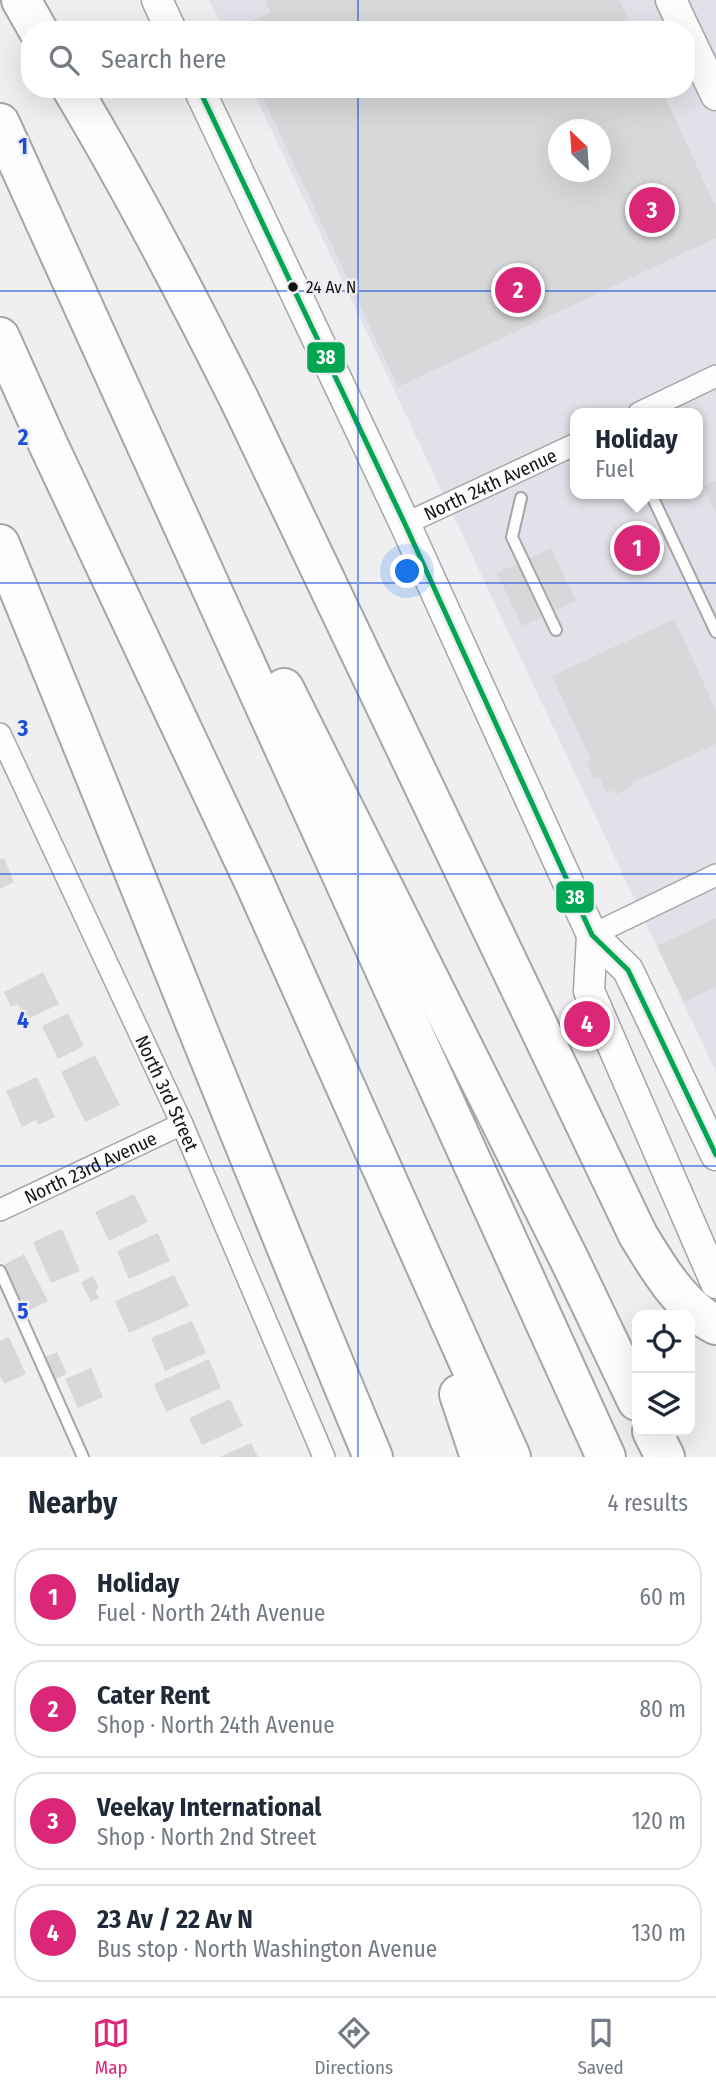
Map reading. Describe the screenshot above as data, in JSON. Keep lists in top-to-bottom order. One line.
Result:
{"streets":{"street":["North 24th Avenue","North 3rd Street","North 23rd Avenue"]},"crossings":[["North 3rd Street","North 23rd Avenue"]],"places":["24 Av N"],"lines":["transit line 38"],"north":"top left","page":{"search":"Search here","pins":["3","2","1","4"],"popup":["Holiday","Fuel"],"heading":["Nearby","4 results"],"list":[{"mark":"1","name":"Holiday","note":"Fuel · North 24th Avenue","value":"60 m"},{"mark":"2","name":"Cater Rent","note":"Shop · North 24th Avenue","value":"80 m"},{"mark":"3","name":"Veekay International","note":"Shop · North 2nd Street","value":"120 m"},{"mark":"4","name":"23 Av / 22 Av N","note":"Bus stop · North Washington Avenue","value":"130 m"}],"nav":["Map","Directions","Saved"]},"grid":{"rows":["1","2","3","4","5"]}}
